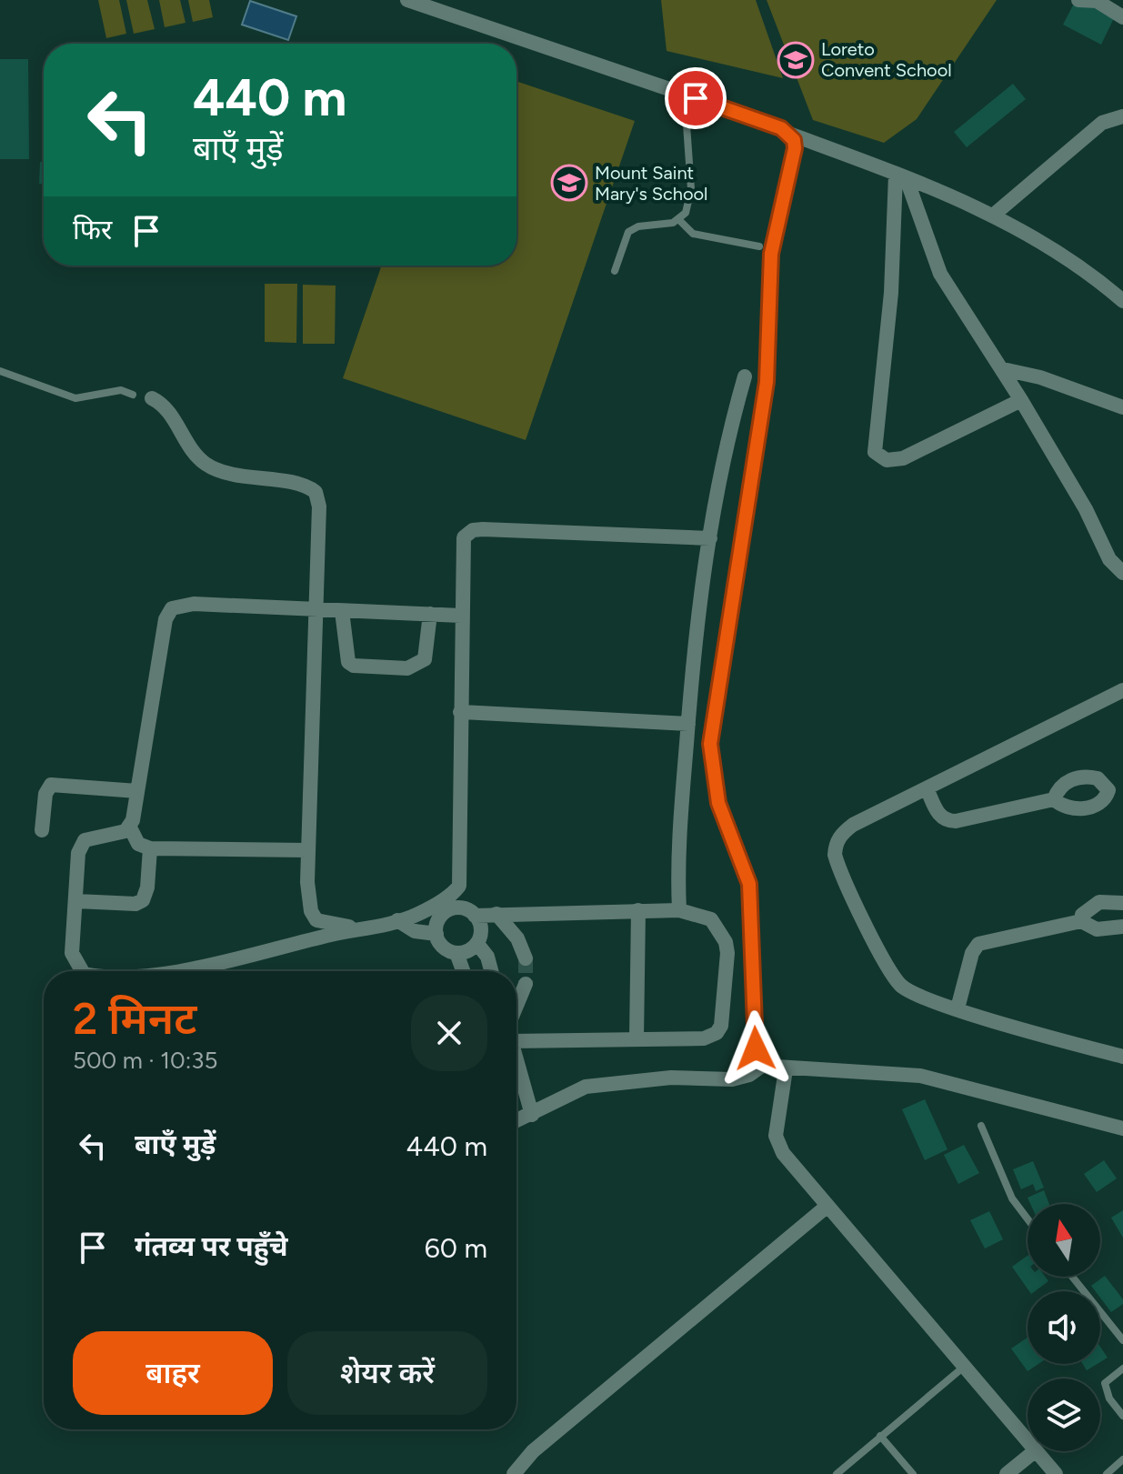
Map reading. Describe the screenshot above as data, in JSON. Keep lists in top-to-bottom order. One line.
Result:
{"places":{"school or university":["Loreto Convent School","Mount Saint Mary's School"]},"north":"top","page":{"turn":["440 m","बाएँ मुड़ें"],"then":"फिर","heading":["2 मिनट","500 m · 10:35"],"list":[{"name":"बाएँ मुड़ें","value":"440 m"},{"name":"गंतव्य पर पहुँचे","value":"60 m"}],"buttons":["बाहर","शेयर करें"]}}
